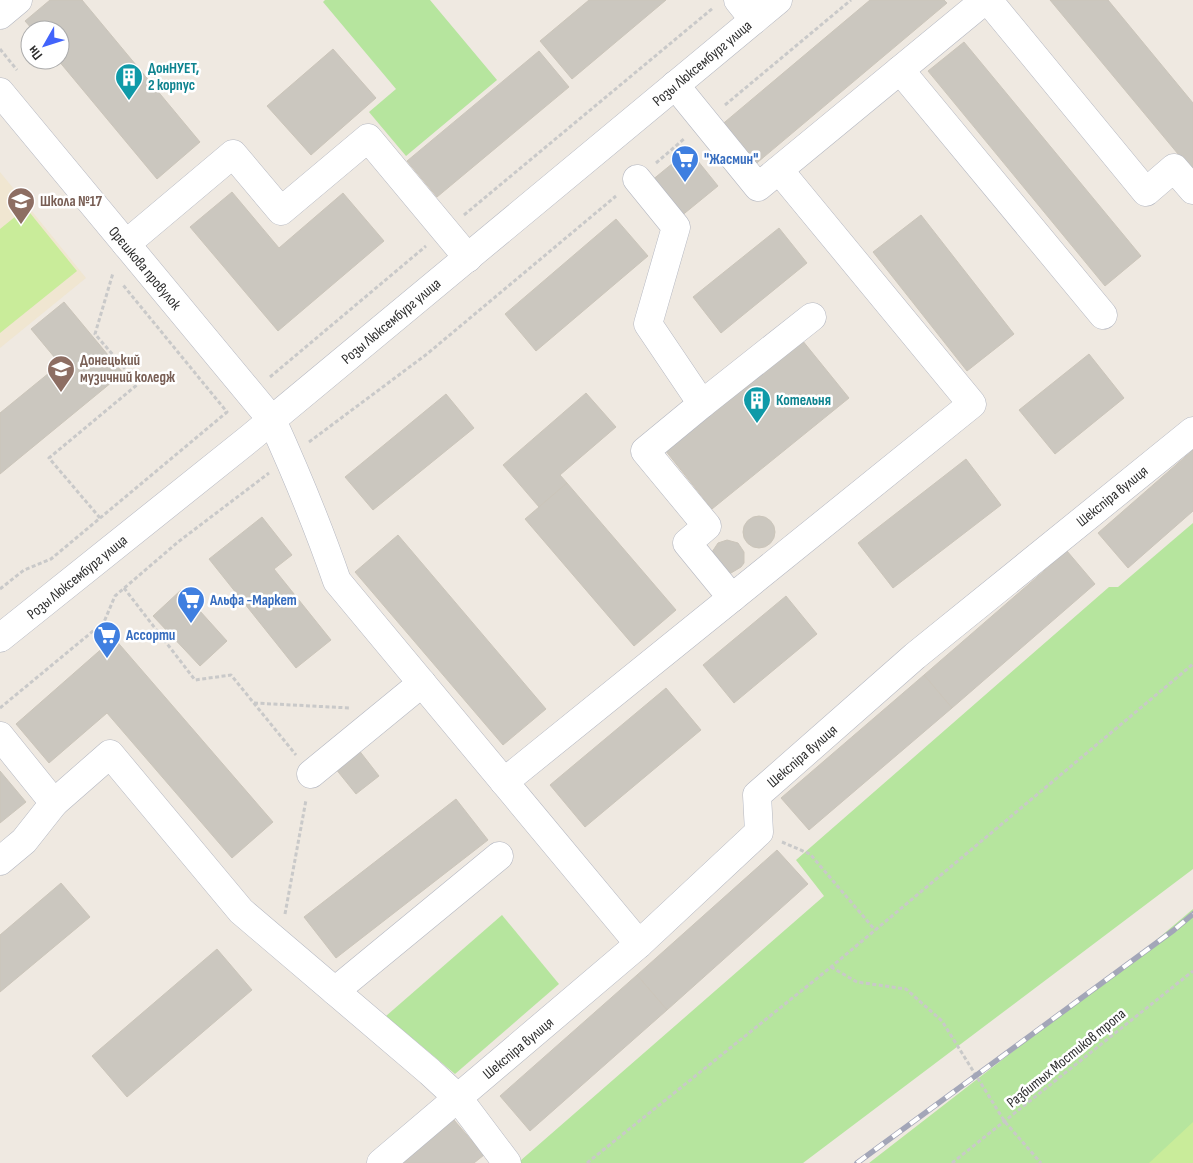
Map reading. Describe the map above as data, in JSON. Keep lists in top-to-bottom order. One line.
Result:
{"streets":{"street":["Розы Люксембург улица","Орєшкова провулок","Шекспіра вулиця"],"path":["Разбитых Мостиков тропа"]},"crossings":[["Розы Люксембург улица","Орєшкова провулок"],["Орєшкова провулок","Шекспіра вулиця"]],"places":{"building":["ДонНУЕТ, 2 корпус","Котельня"],"supermarket":["\"Жасмин\"","Альфа -Маркет","Ассорти"],"school or university":["Школа №17","Донецький музичний коледж"]},"north":"bottom left"}
